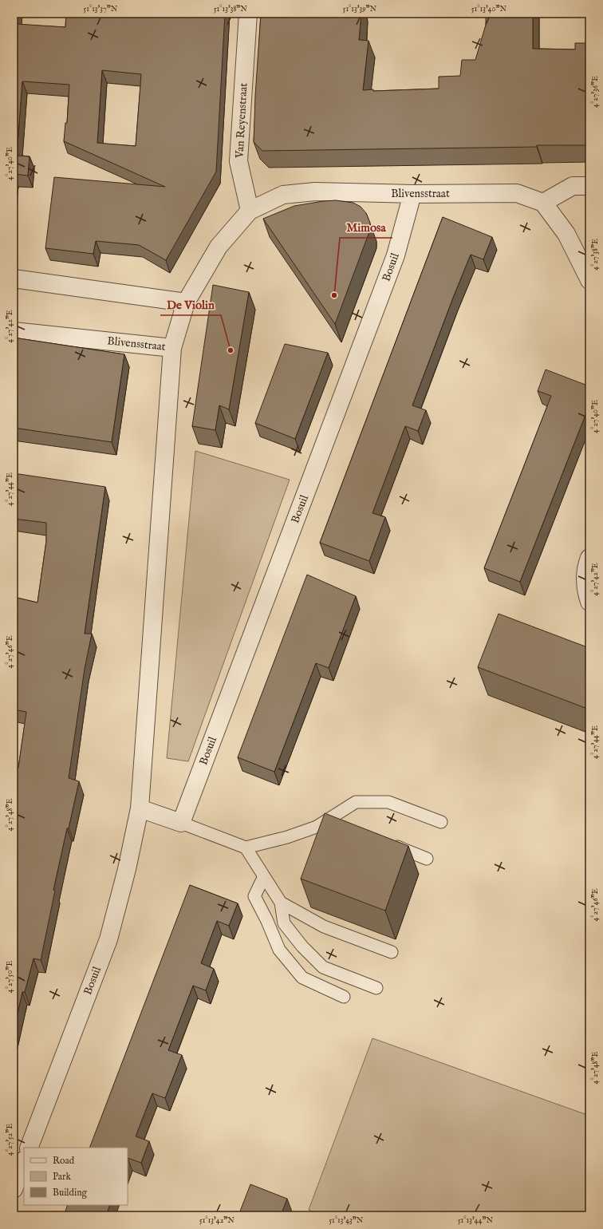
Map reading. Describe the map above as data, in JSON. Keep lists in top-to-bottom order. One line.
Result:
{"streets":{"street":["Van Reyenstraat","Blivensstraat","Bosuil"]},"crossings":[["Van Reyenstraat","Blivensstraat"],["Blivensstraat","Bosuil"]],"places":["Mimosa","De Violin"],"legend":["Road","Park","Building"],"coordinates":["51°13'37\"N","51°13'38\"N","51°13'39\"N","51°13'40\"N","4°27'36\"E","4°27'40\"E","4°27'38\"E","4°27'42\"E","4°27'44\"E","4°27'46\"E","4°27'48\"E","4°27'50\"E","4°27'52\"E","51°13'42\"N","51°13'43\"N","51°13'44\"N"]}
